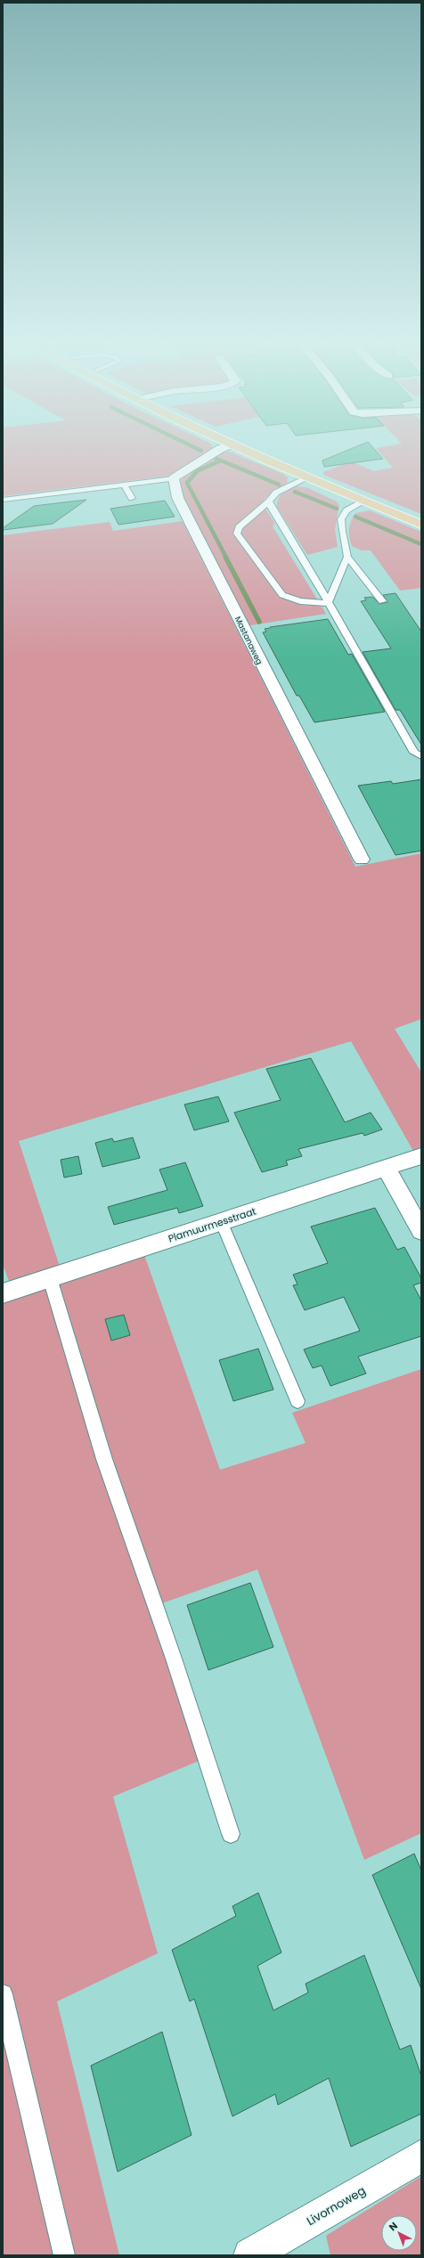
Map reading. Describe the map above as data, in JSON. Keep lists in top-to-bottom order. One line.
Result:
{"streets":{"street":["Mastanaweg","Plamuurmesstraat","Livornoweg"]},"north":"top left"}
